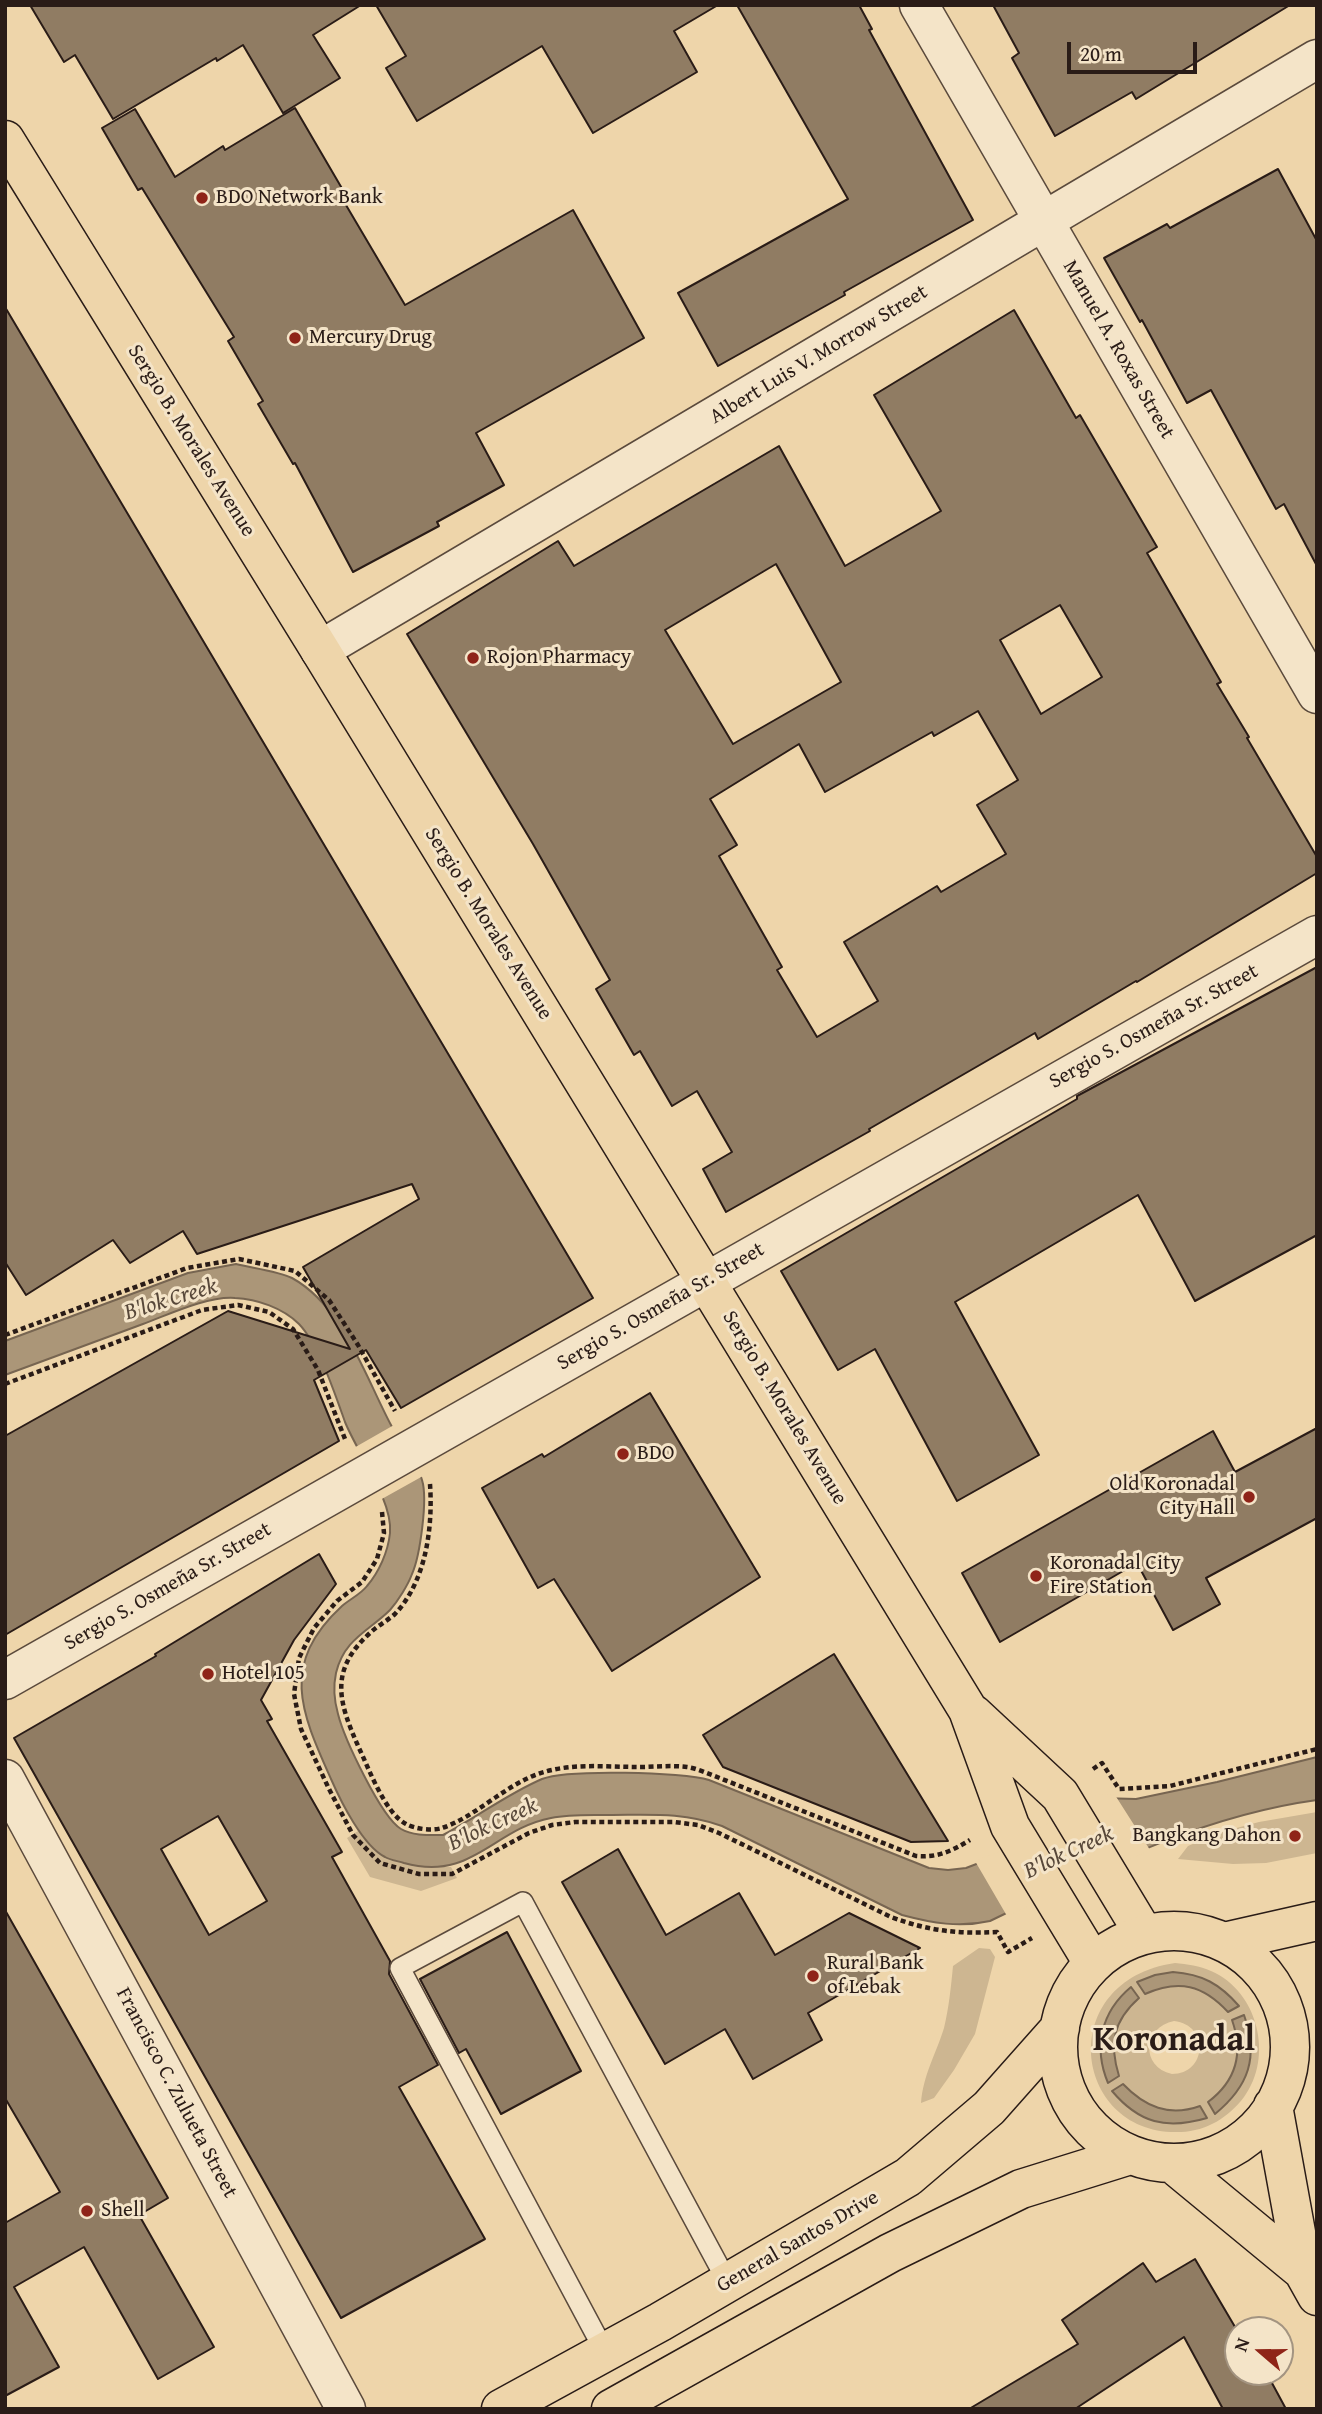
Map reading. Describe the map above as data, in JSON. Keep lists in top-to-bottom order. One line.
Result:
{"streets":{"main road":["Sergio B. Morales Avenue","General Santos Drive"],"street":["Manuel A. Roxas Street","Albert Luis V. Morrow Street","Sergio S. Osmeña Sr. Street","Francisco C. Zulueta Street"]},"crossings":[["Manuel A. Roxas Street","Albert Luis V. Morrow Street"],["Albert Luis V. Morrow Street","Sergio B. Morales Avenue"],["Sergio B. Morales Avenue","Sergio S. Osmeña Sr. Street"],["Sergio B. Morales Avenue","General Santos Drive"]],"districts":["Koronadal"],"water":["B'lok Creek"],"places":["BDO Network Bank","Mercury Drug","Rojon Pharmacy","BDO","Old Koronadal City Hall","Koronadal City Fire Station","Hotel 105","Bangkang Dahon","Rural Bank of Lebak","Shell"],"scale_bar":"20 m","north":"left"}
